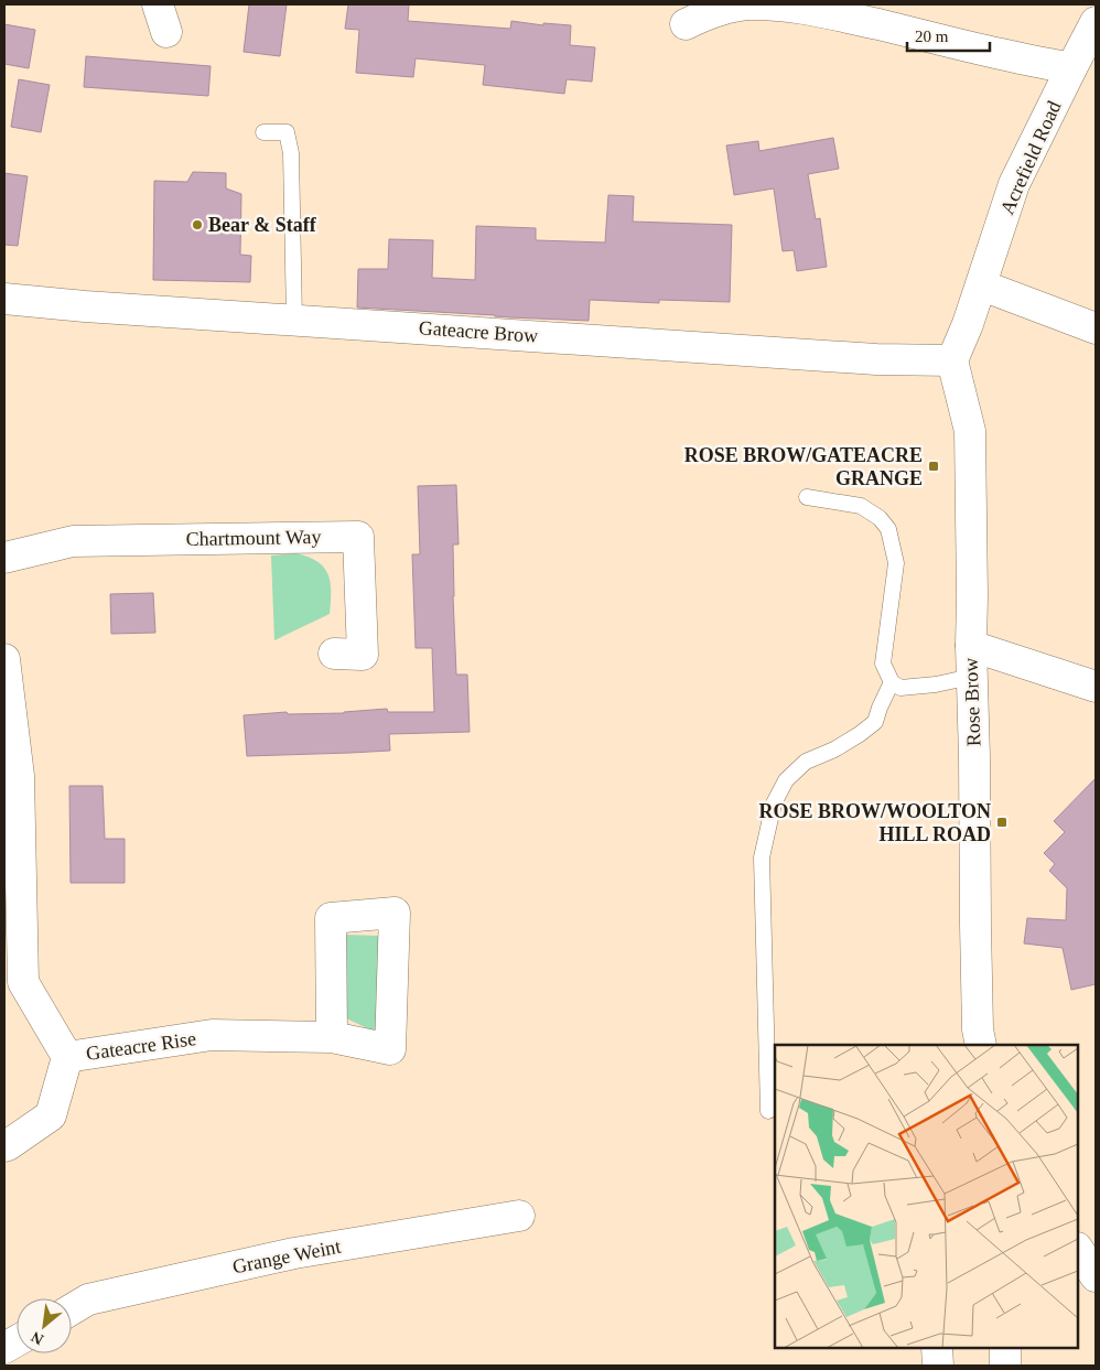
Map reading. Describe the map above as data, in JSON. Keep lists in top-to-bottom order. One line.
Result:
{"streets":{"street":["Acrefield Road","Gateacre Brow","Chartmount Way","Rose Brow","Gateacre Rise","Grange Weint"]},"crossings":[["Acrefield Road","Gateacre Brow"],["Acrefield Road","Rose Brow"],["Gateacre Brow","Rose Brow"]],"places":{"other":["Bear & Staff"],"transit":["ROSE BROW/GATEACRE GRANGE","ROSE BROW/WOOLTON HILL ROAD"]},"scale_bar":"20 m","north":"bottom left"}
